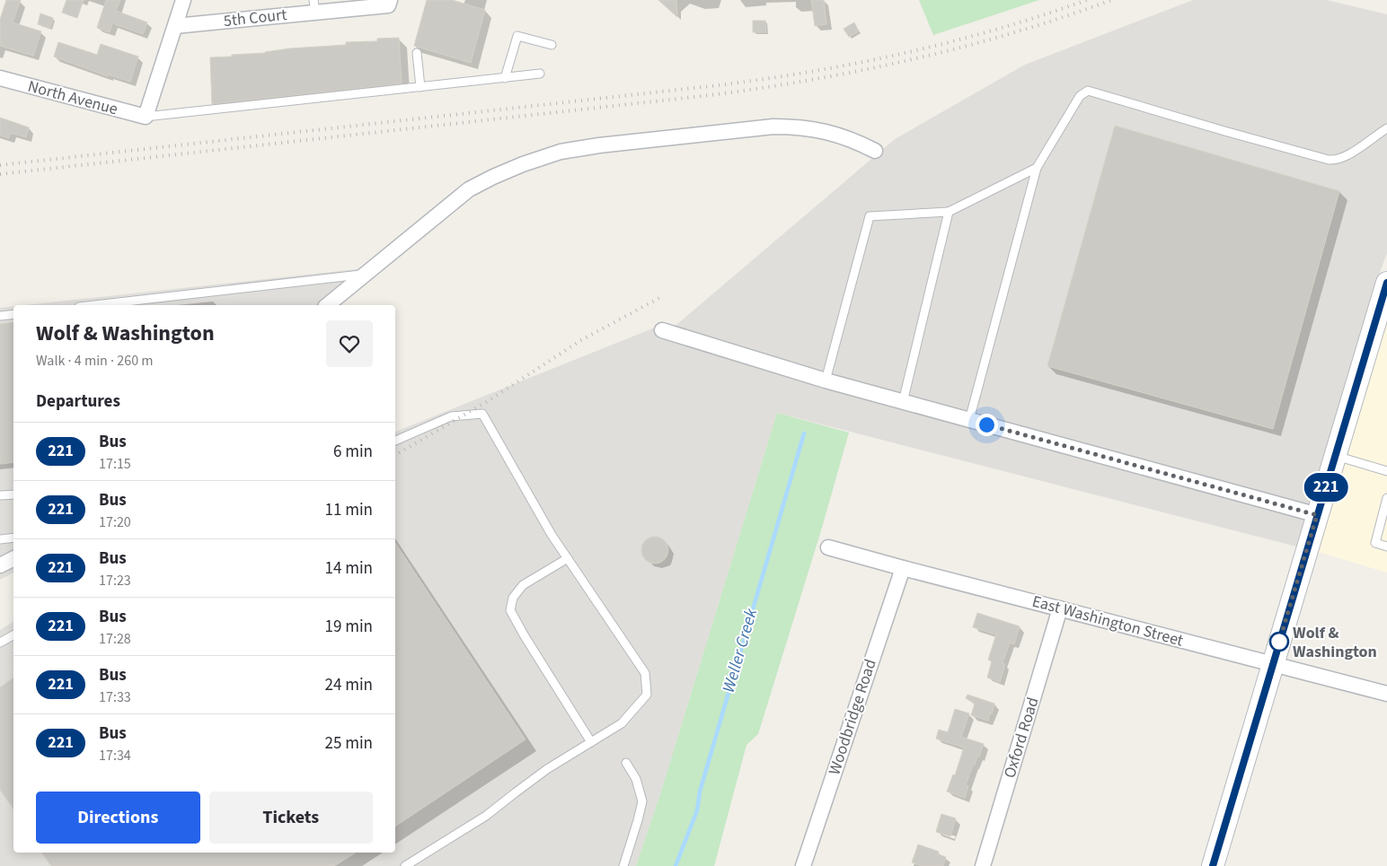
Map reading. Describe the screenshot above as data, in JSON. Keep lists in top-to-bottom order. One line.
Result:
{"streets":{"street":["5th Court","North Avenue","East Washington Street","Woodbridge Road","Oxford Road"]},"crossings":[["East Washington Street","Woodbridge Road"],["East Washington Street","Oxford Road"]],"water":["Weller Creek"],"places":["Wolf & Washington"],"lines":["bus line 221"],"page":{"on_map":"221","heading":[["Wolf & Washington","Walk · 4 min · 260 m"],"Departures"],"list":[{"mark":"221","name":"Bus","note":"17:15","value":"6 min"},{"mark":"221","name":"Bus","note":"17:20","value":"11 min"},{"mark":"221","name":"Bus","note":"17:23","value":"14 min"},{"mark":"221","name":"Bus","note":"17:28","value":"19 min"},{"mark":"221","name":"Bus","note":"17:33","value":"24 min"},{"mark":"221","name":"Bus","note":"17:34","value":"25 min"}],"buttons":["Directions","Tickets"]}}
